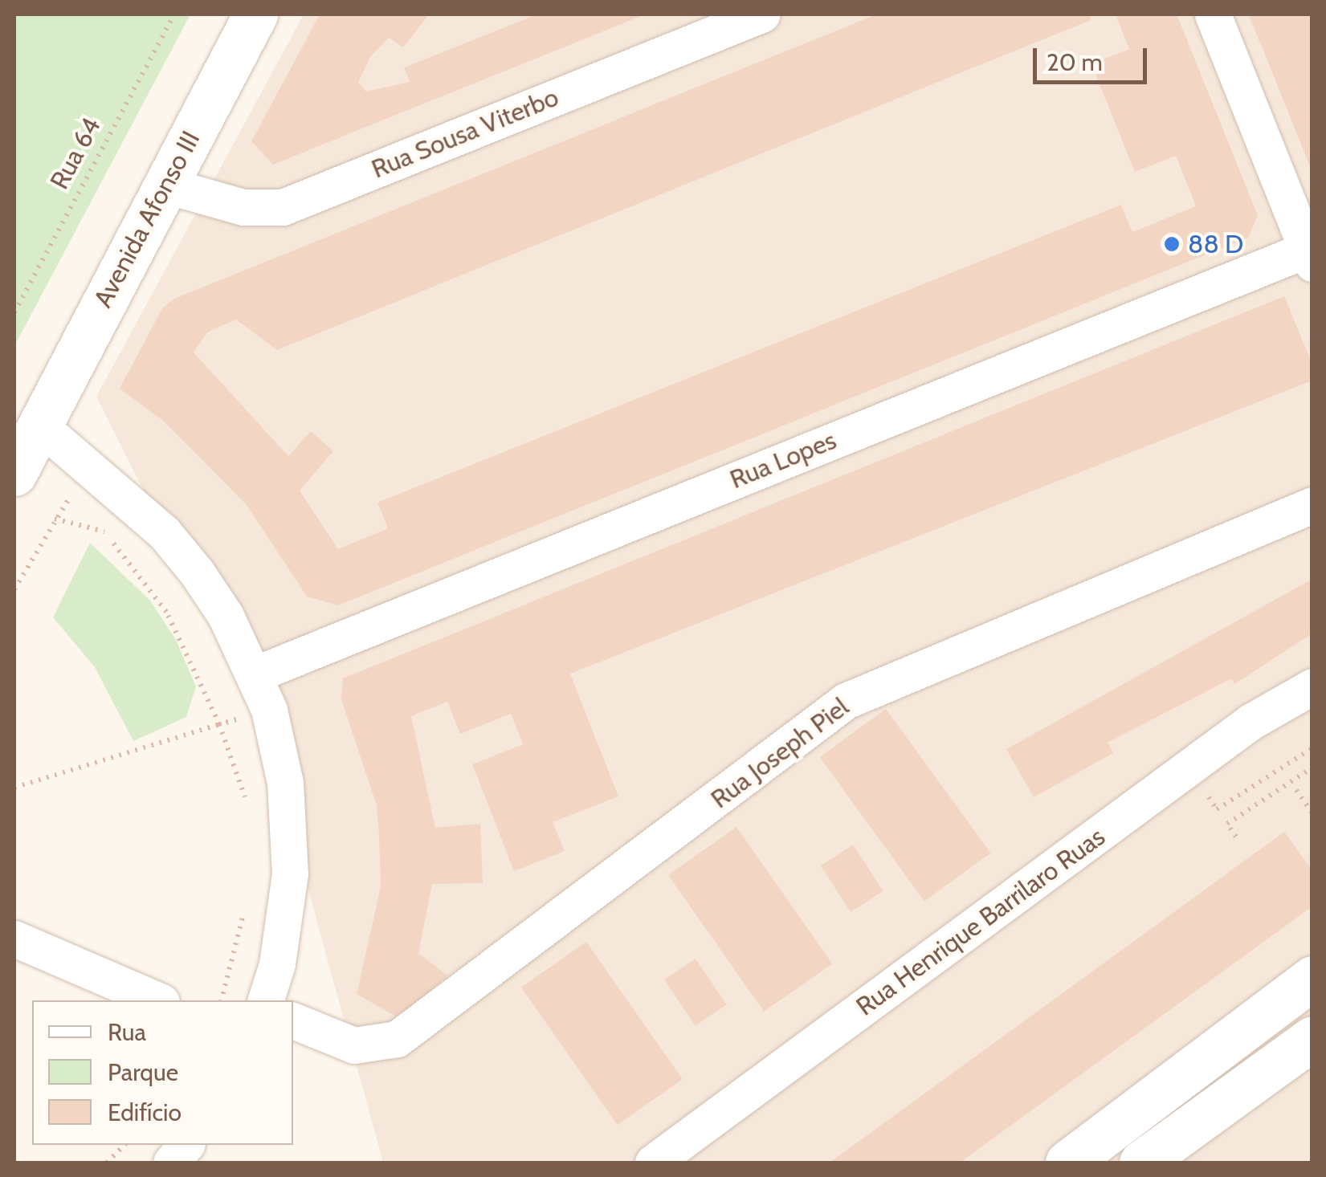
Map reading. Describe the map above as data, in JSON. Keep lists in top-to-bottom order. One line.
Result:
{"streets":{"street":["Rua Sousa Viterbo","Avenida Afonso III","Rua Lopes","Rua Joseph Piel","Rua Henrique Barrilaro Ruas"],"path":["Rua 64"]},"crossings":[["Rua Sousa Viterbo","Avenida Afonso III"]],"places":["88 D"],"legend":["Rua","Parque","Edifício"],"scale_bar":"20 m"}
